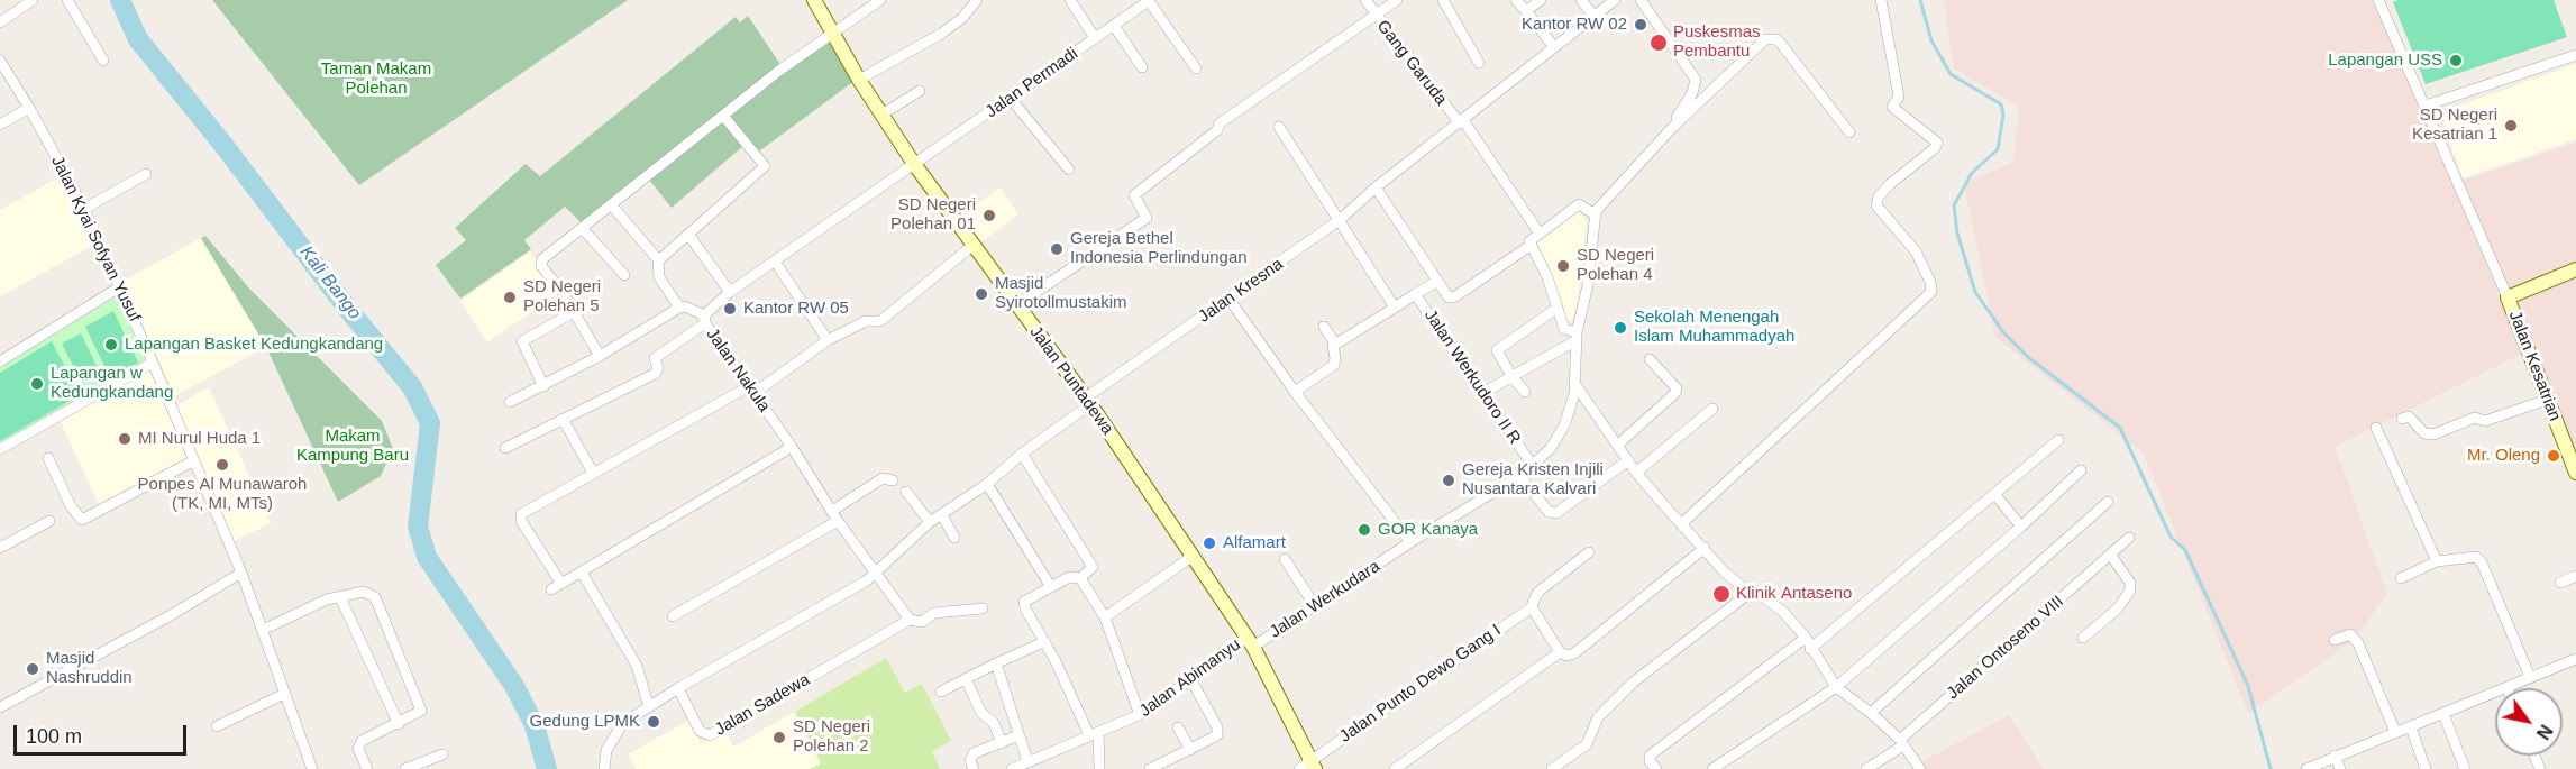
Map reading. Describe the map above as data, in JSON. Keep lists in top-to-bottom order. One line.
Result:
{"streets":{"street":["Gang Garuda","Jalan Permadi","Jalan Kyai Sofyan Yusuf","Jalan Kresna","Jalan Kesatrian","Jalan Nakula","Jalan Werkudoro II R","Jalan Puntadewa","Jalan Werkudara","Jalan Ontoseno VIII","Jalan Abimanyu","Jalan Punto Dewo Gang I","Jalan Sadewa"]},"crossings":[["Gang Garuda","Jalan Kresna"],["Jalan Permadi","Jalan Nakula"],["Jalan Permadi","Jalan Puntadewa"],["Jalan Kresna","Jalan Puntadewa"],["Jalan Nakula","Jalan Puntadewa"],["Jalan Werkudoro II R","Jalan Werkudara"],["Jalan Puntadewa","Jalan Werkudara"],["Jalan Puntadewa","Jalan Abimanyu"],["Jalan Puntadewa","Jalan Punto Dewo Gang I"],["Jalan Werkudara","Jalan Abimanyu"]],"water":["Kali Bango"],"parks":["Taman Makam Polehan","Makam Kampung Baru"],"places":["Kantor RW 02","Puskesmas Pembantu","Lapangan USS","SD Negeri Kesatrian 1","SD Negeri Polehan 01","Gereja Bethel Indonesia Perlindungan","SD Negeri Polehan 4","Masjid Syirotollmustakim","SD Negeri Polehan 5","Kantor RW 05","Sekolah Menengah Islam Muhammadyah","Lapangan Basket Kedungkandang","Lapangan w Kedungkandang","MI Nurul Huda 1","Mr. Oleng","Ponpes Al Munawaroh (TK, MI, MTs)","Gereja Kristen Injili Nusantara Kalvari","GOR Kanaya","Alfamart","Klinik Antaseno","Masjid Nashruddin","Gedung LPMK","SD Negeri Polehan 2"],"scale_bar":"100 m","north":"bottom right"}
